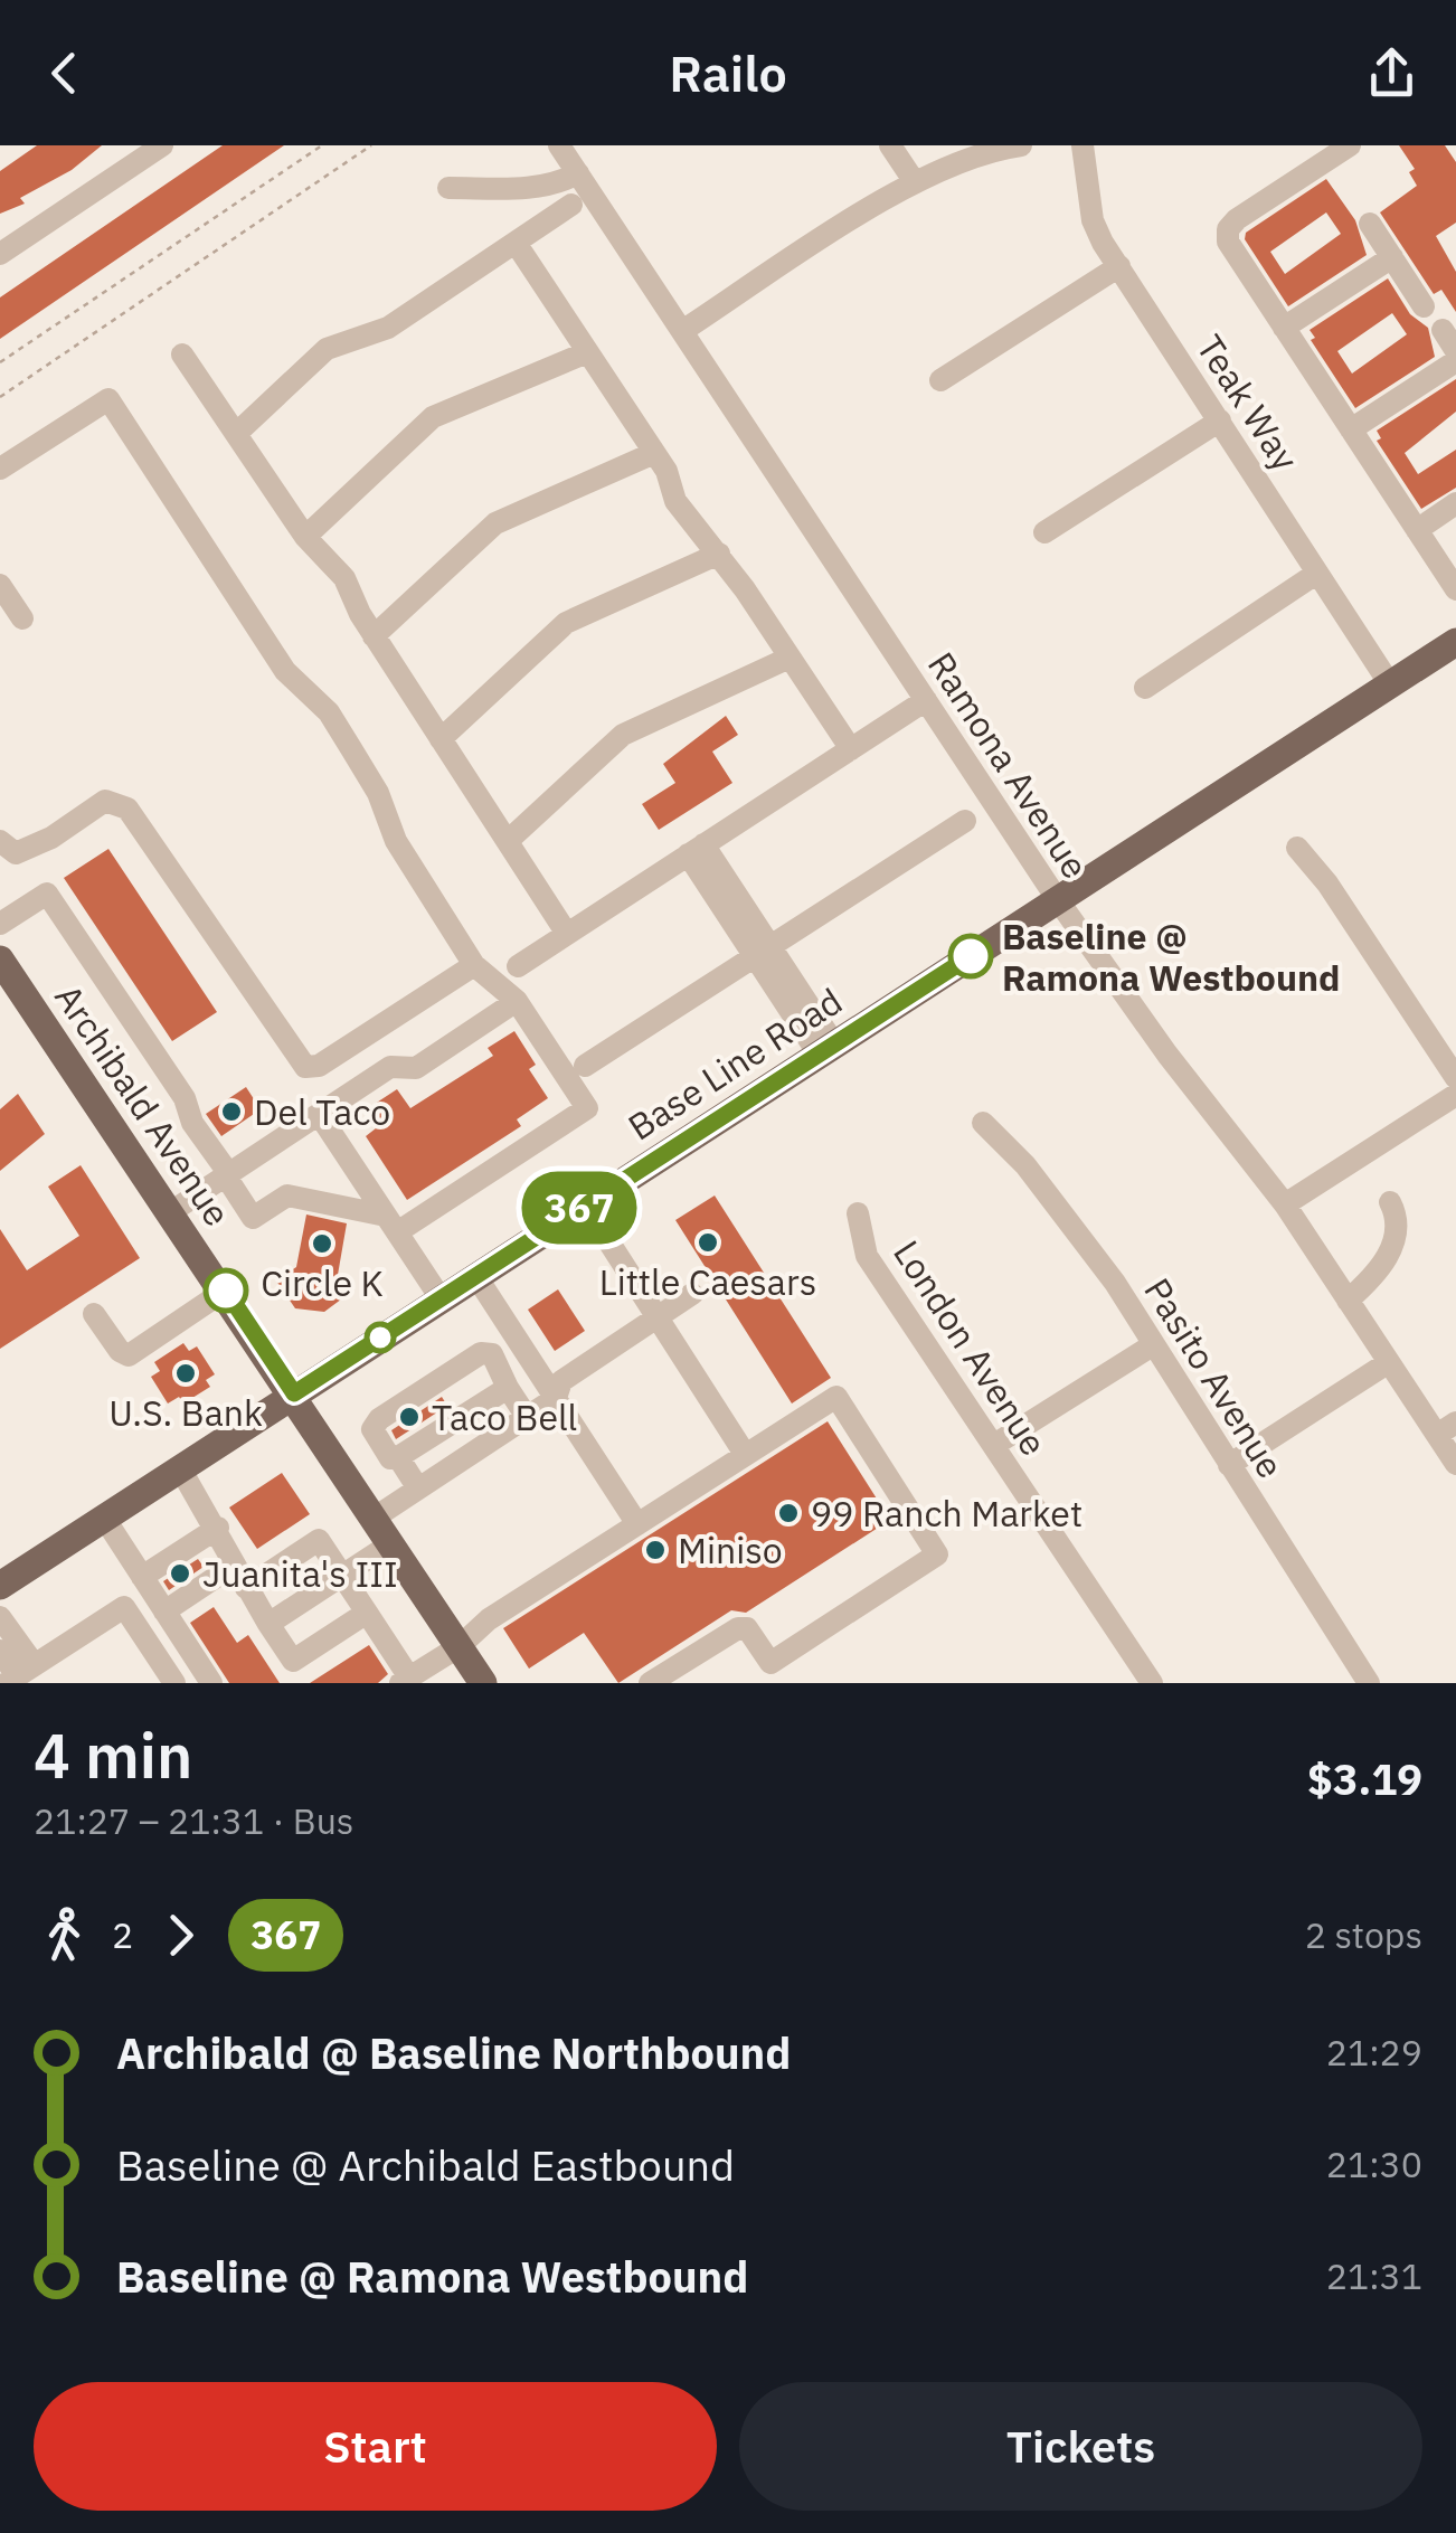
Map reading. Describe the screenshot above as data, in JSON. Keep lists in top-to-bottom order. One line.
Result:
{"streets":{"main road":["Base Line Road","Archibald Avenue"],"street":["Teak Way","Ramona Avenue","London Avenue","Pasito Avenue"]},"crossings":[["Teak Way","Base Line Road"],["Ramona Avenue","Base Line Road"],["Base Line Road","Archibald Avenue"]],"places":["Baseline @ Ramona Westbound","Del Taco","Little Caesars","Circle K","U.S. Bank","Taco Bell","99 Ranch Market","Miniso","Juanita's III"],"lines":["bus line 367"],"page":{"header":"Railo","on_map":"367","heading":["4 min","21:27 – 21:31 · Bus","$3.19"],"legs":["2","367","2 stops"],"list":[{"name":"Archibald @ Baseline Northbound","value":"21:29"},{"name":"Baseline @ Archibald Eastbound","value":"21:30"},{"name":"Baseline @ Ramona Westbound","value":"21:31"}],"buttons":["Start","Tickets"]}}
